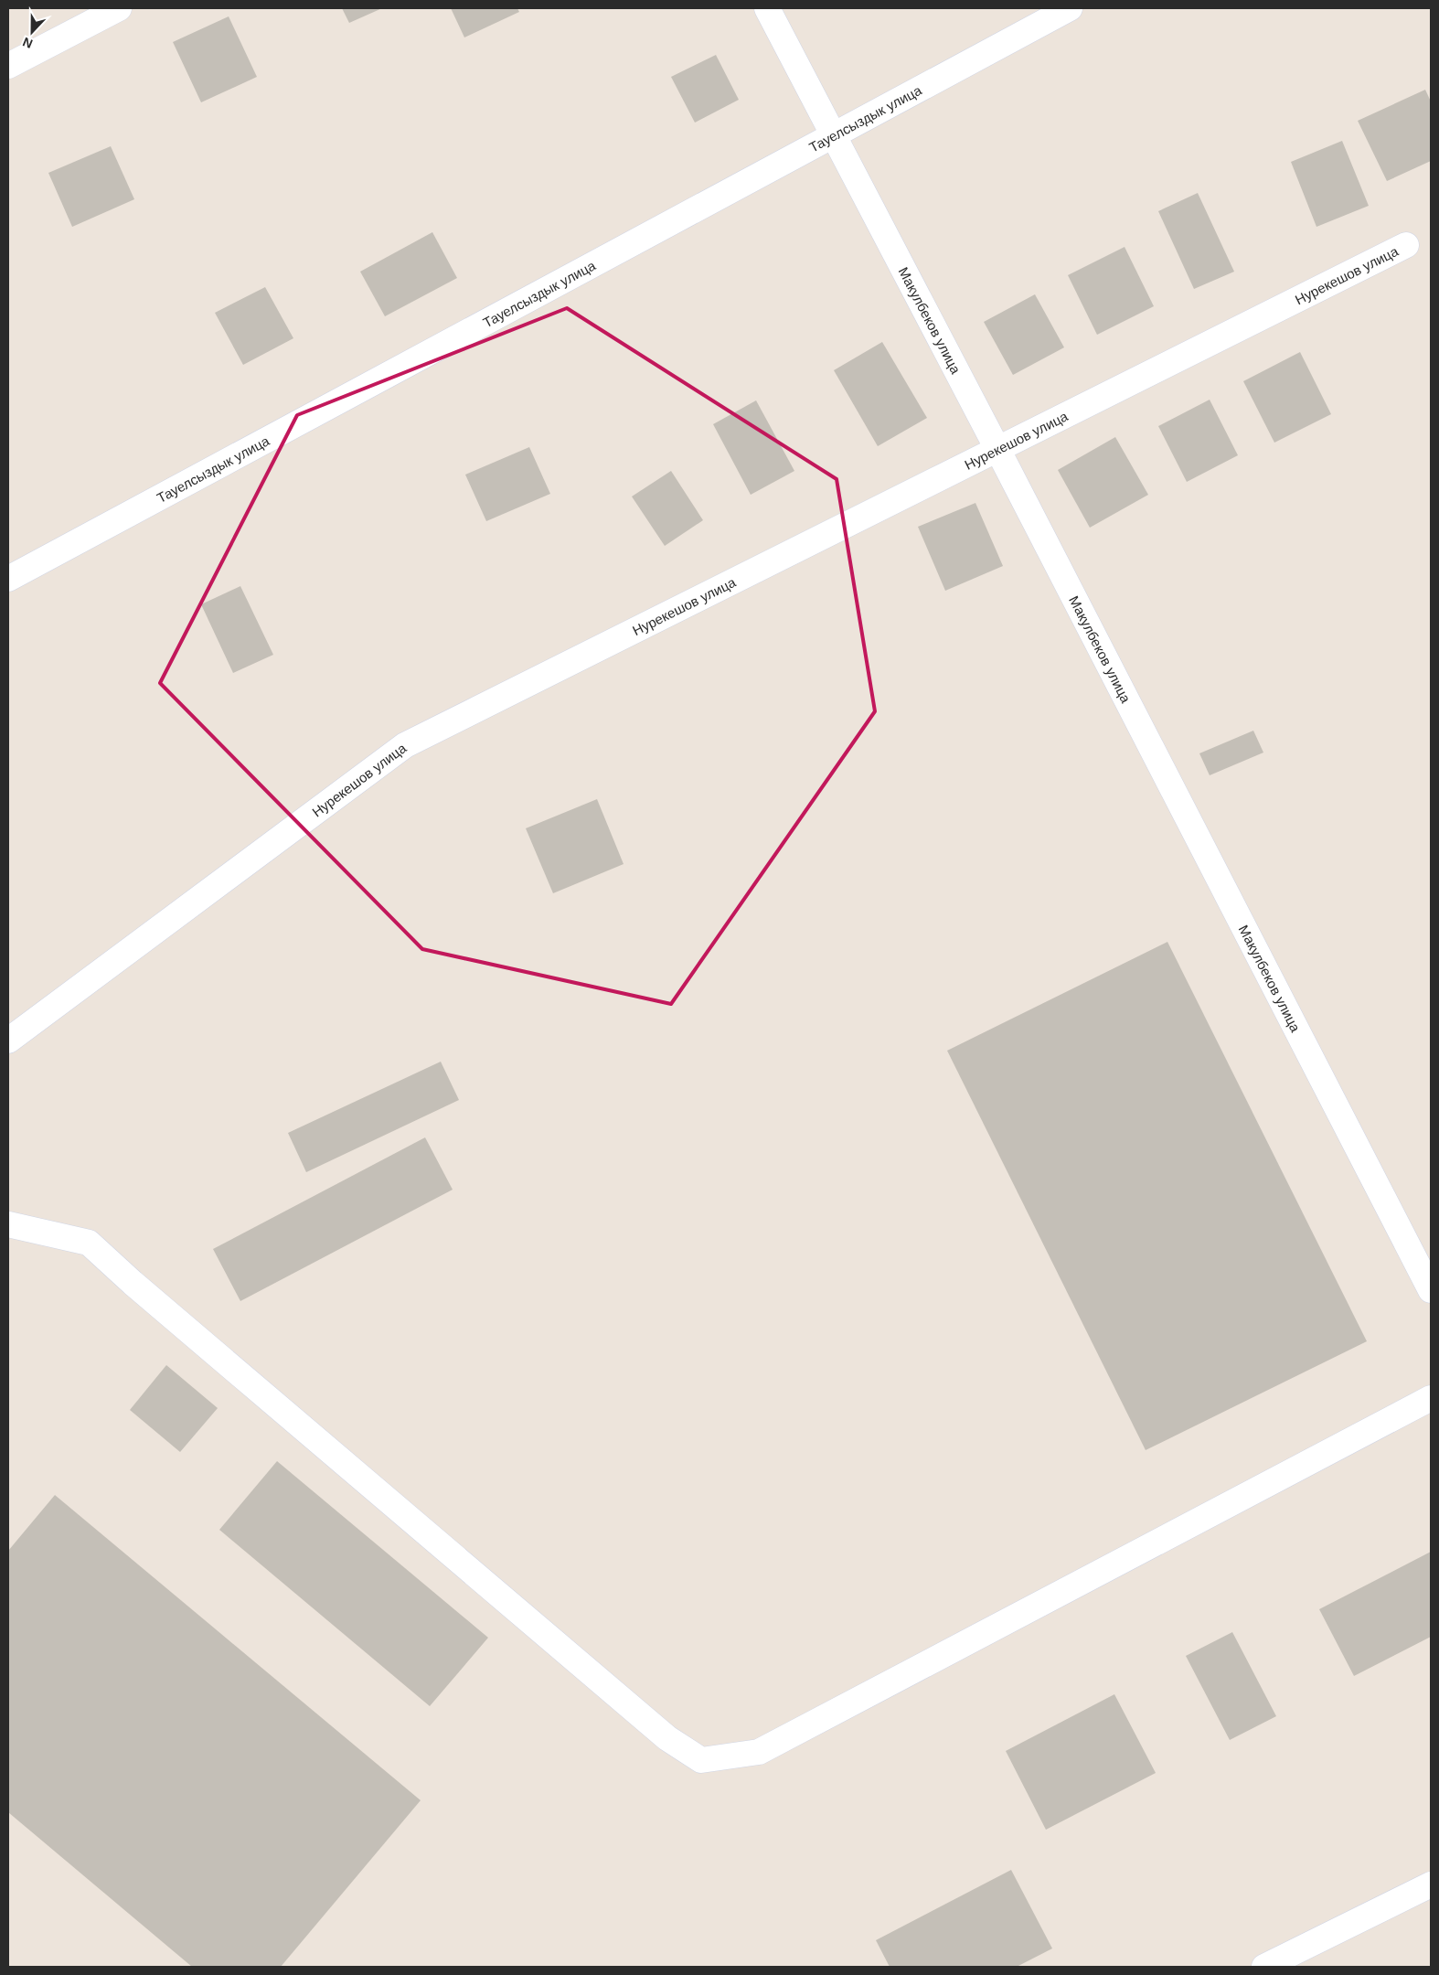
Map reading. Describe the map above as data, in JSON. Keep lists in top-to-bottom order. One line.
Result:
{"streets":{"street":["Тауелсыздык улица","Нурекешов улица","Макулбеков улица"]},"crossings":[["Тауелсыздык улица","Макулбеков улица"],["Нурекешов улица","Макулбеков улица"]],"north":"bottom"}
